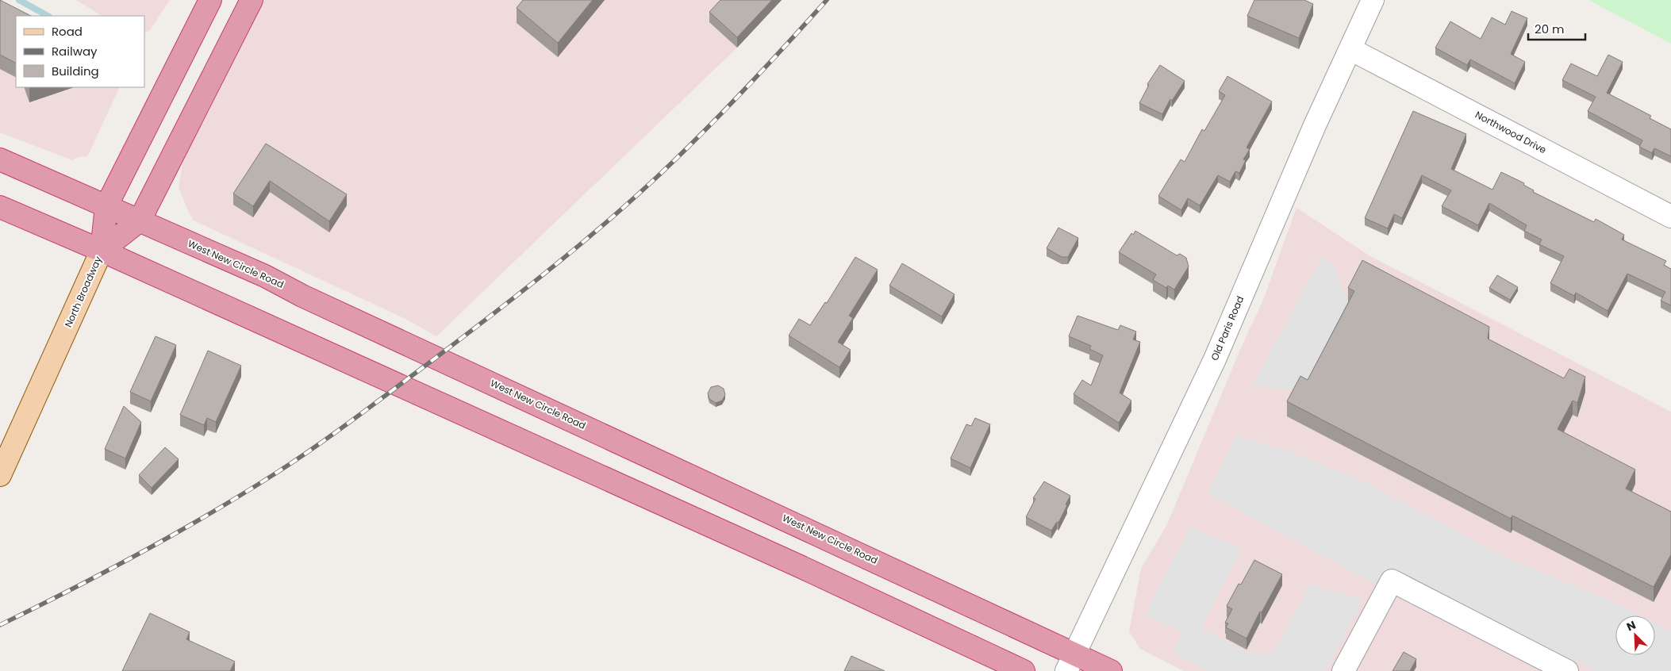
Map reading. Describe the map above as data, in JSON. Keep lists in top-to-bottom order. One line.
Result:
{"streets":{"highway":["West New Circle Road","North Broadway"],"street":["Northwood Drive","Old Paris Road"]},"crossings":[["Northwood Drive","Old Paris Road"],["West New Circle Road","North Broadway"],["West New Circle Road","Old Paris Road"]],"legend":["Road","Railway","Building"],"scale_bar":"20 m","north":"top left"}
